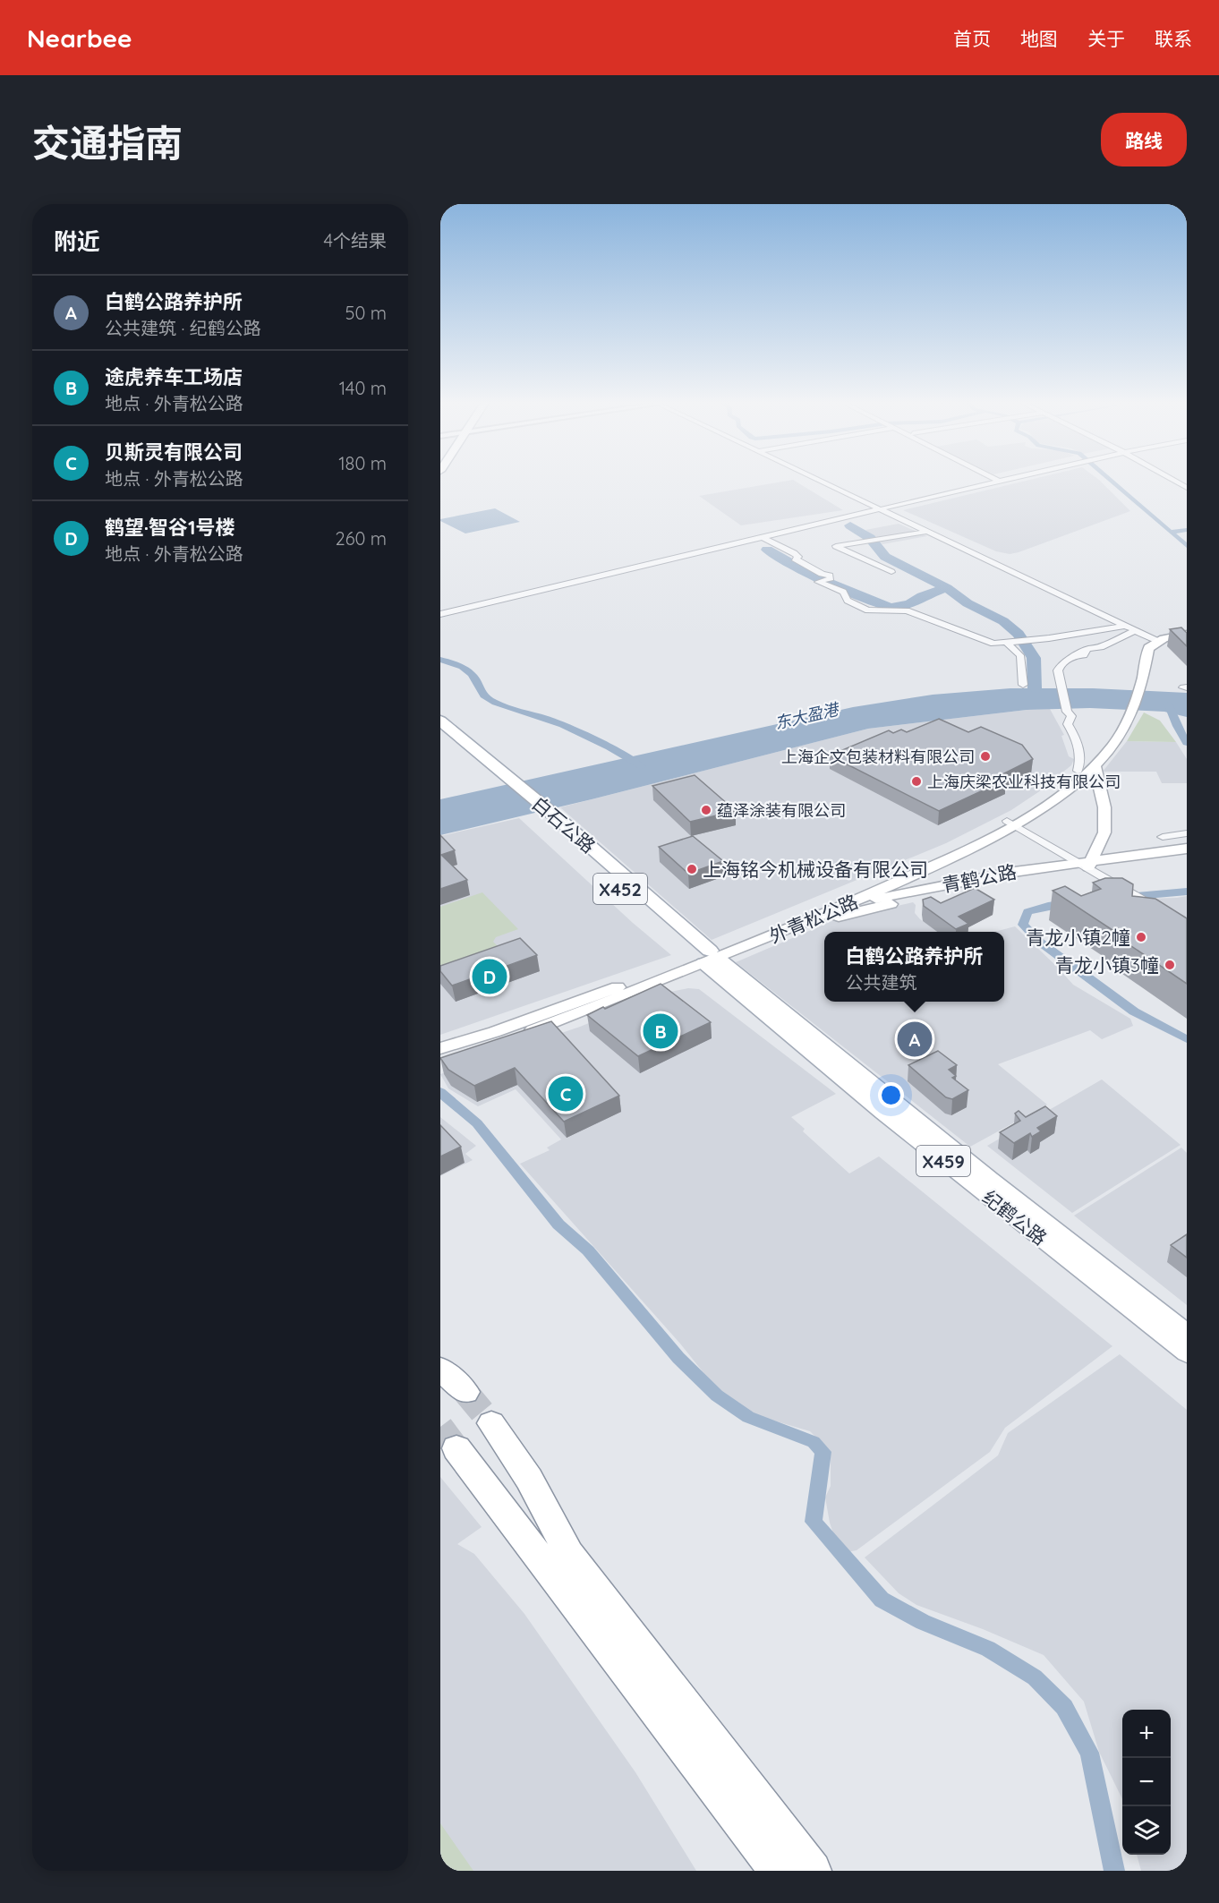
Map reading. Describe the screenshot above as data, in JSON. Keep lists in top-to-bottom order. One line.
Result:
{"streets":{"main road":["白石公路","青鹤公路","X452","外青松公路","X459","纪鹤公路"]},"crossings":[["白石公路","外青松公路"],["白石公路","纪鹤公路"],["青鹤公路","外青松公路"],["外青松公路","纪鹤公路"]],"water":["东大盈港"],"places":["上海企文包装材料有限公司","上海庆梁农业科技有限公司","蕴泽涂装有限公司","上海铭今机械设备有限公司","青龙小镇2幢","青龙小镇3幢"],"page":{"header":"Nearbee","nav":["首页","地图","关于","联系"],"title":"交通指南","buttons":"路线","heading":["附近","4个结果"],"list":[{"mark":"A","name":"白鹤公路养护所","note":"公共建筑 · 纪鹤公路","value":"50 m"},{"mark":"B","name":"途虎养车工场店","note":"地点 · 外青松公路","value":"140 m"},{"mark":"C","name":"贝斯灵有限公司","note":"地点 · 外青松公路","value":"180 m"},{"mark":"D","name":"鹤望·智谷1号楼","note":"地点 · 外青松公路","value":"260 m"}],"popup":["白鹤公路养护所","公共建筑"],"pins":["D","B","A","C"],"map_buttons":["+","−"]}}
